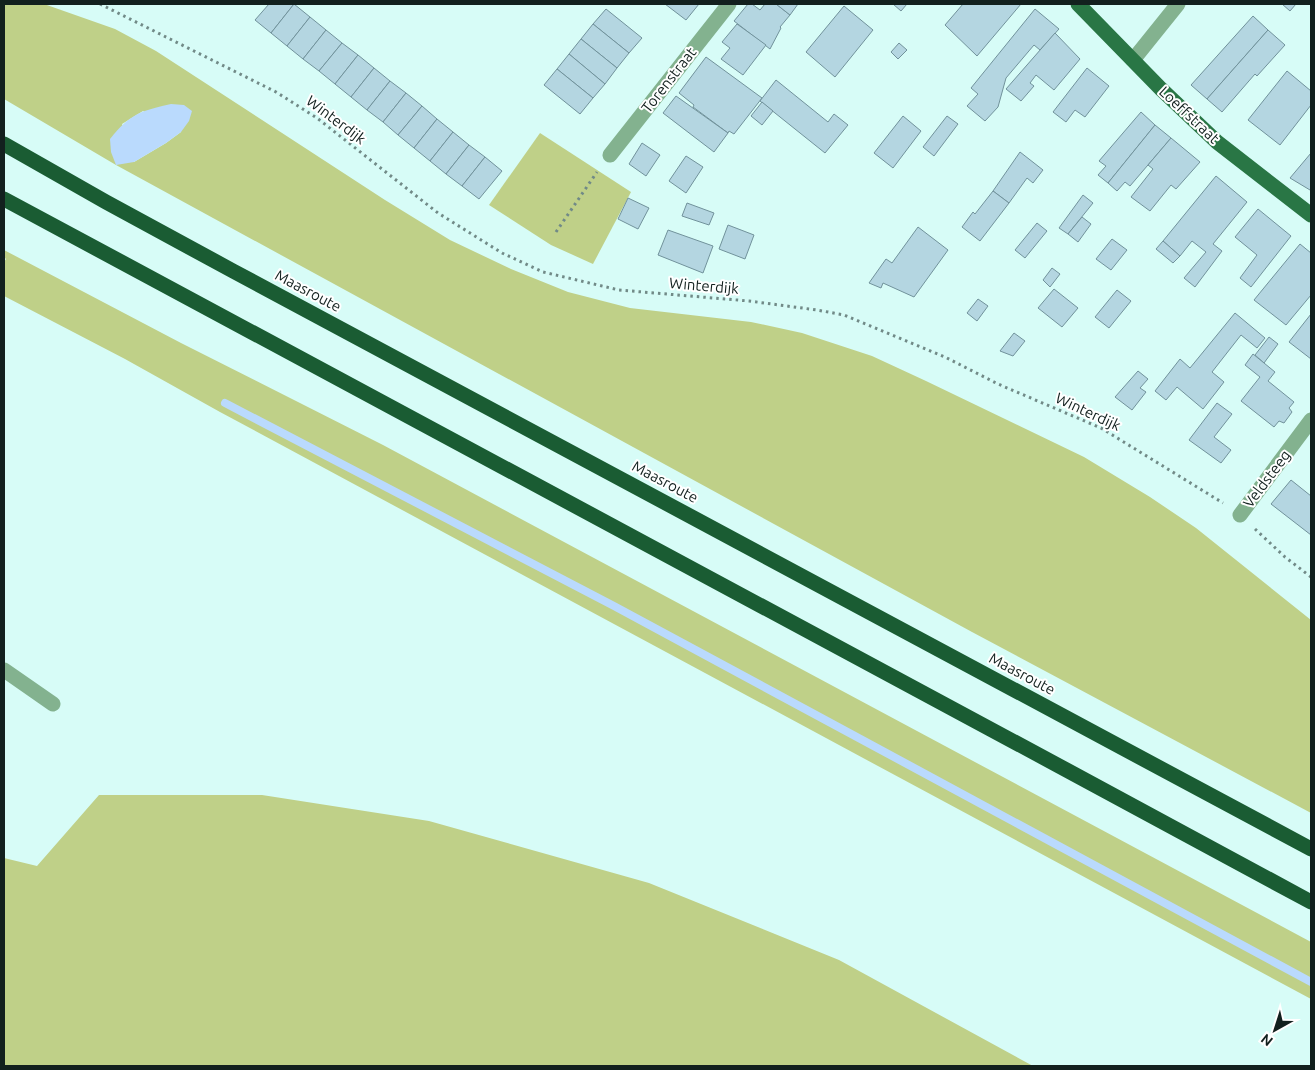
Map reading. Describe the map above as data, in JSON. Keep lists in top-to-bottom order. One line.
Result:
{"streets":{"highway":["Maasroute"],"main road":["Loeffstraat"],"street":["Torenstraat","Veldsteeg"],"path":["Winterdijk"]},"crossings":[["Winterdijk","Veldsteeg"]],"north":"bottom left"}
